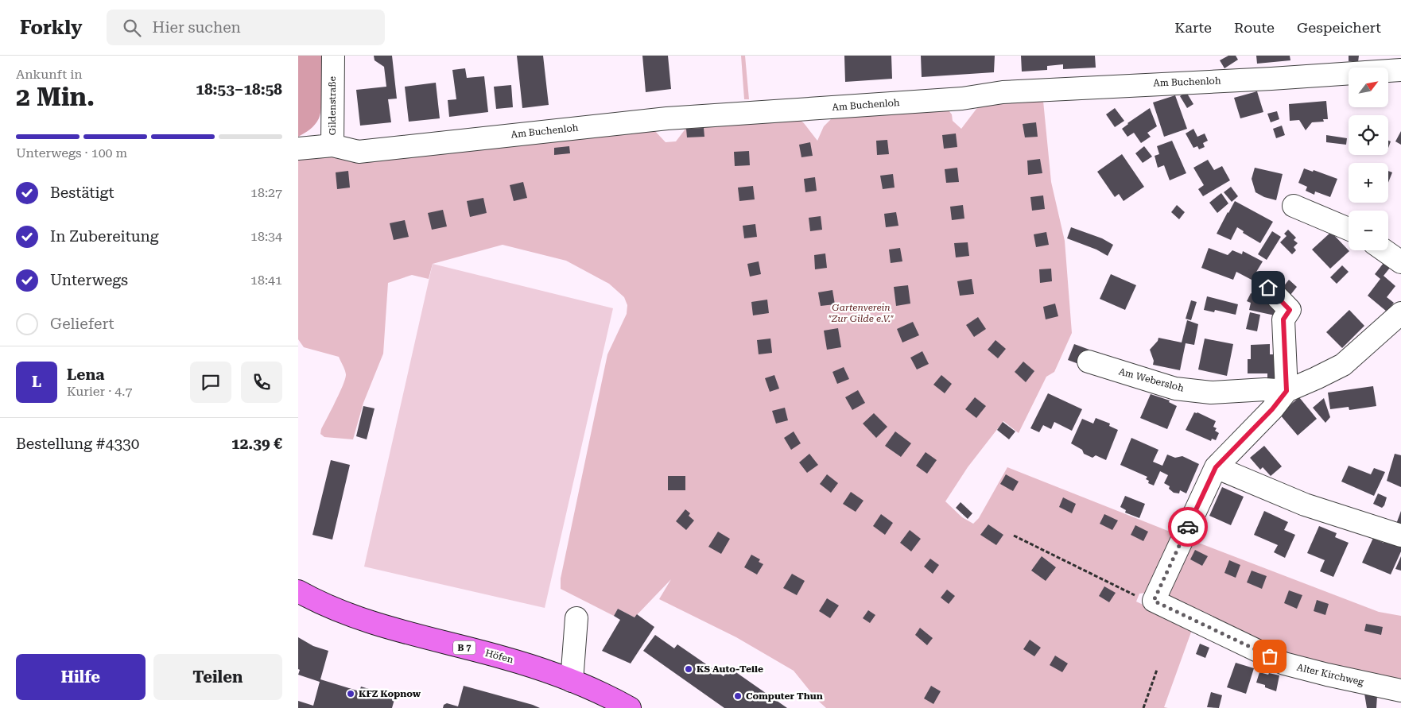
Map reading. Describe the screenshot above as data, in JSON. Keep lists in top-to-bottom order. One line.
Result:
{"streets":{"main road":["B 7","Höfen"],"street":["Am Buchenloh","Gildenstraße","Am Webersloh","Alter Kirchweg"]},"crossings":[["Am Buchenloh","Gildenstraße"],["Am Webersloh","Alter Kirchweg"]],"parks":["Gartenverein \"Zur Gilde e.V.\""],"places":["KS Auto-Teile","KFZ Kopnow","Computer Thun"],"north":"top right","page":{"header":"Forkly","search":"Hier suchen","nav":["Karte","Route","Gespeichert"],"heading":["2 Min.","Ankunft in","18:53–18:58"],"panel":["Lena","Kurier · 4.7","Bestellung #4330","12.39 €"],"map_buttons":["+","−"],"bar":"Unterwegs · 100 m","list":[["Bestätigt","18:27"],["In Zubereitung","18:34"],["Unterwegs","18:41"],"Geliefert"],"round":"L","buttons":["Hilfe","Teilen"]}}
